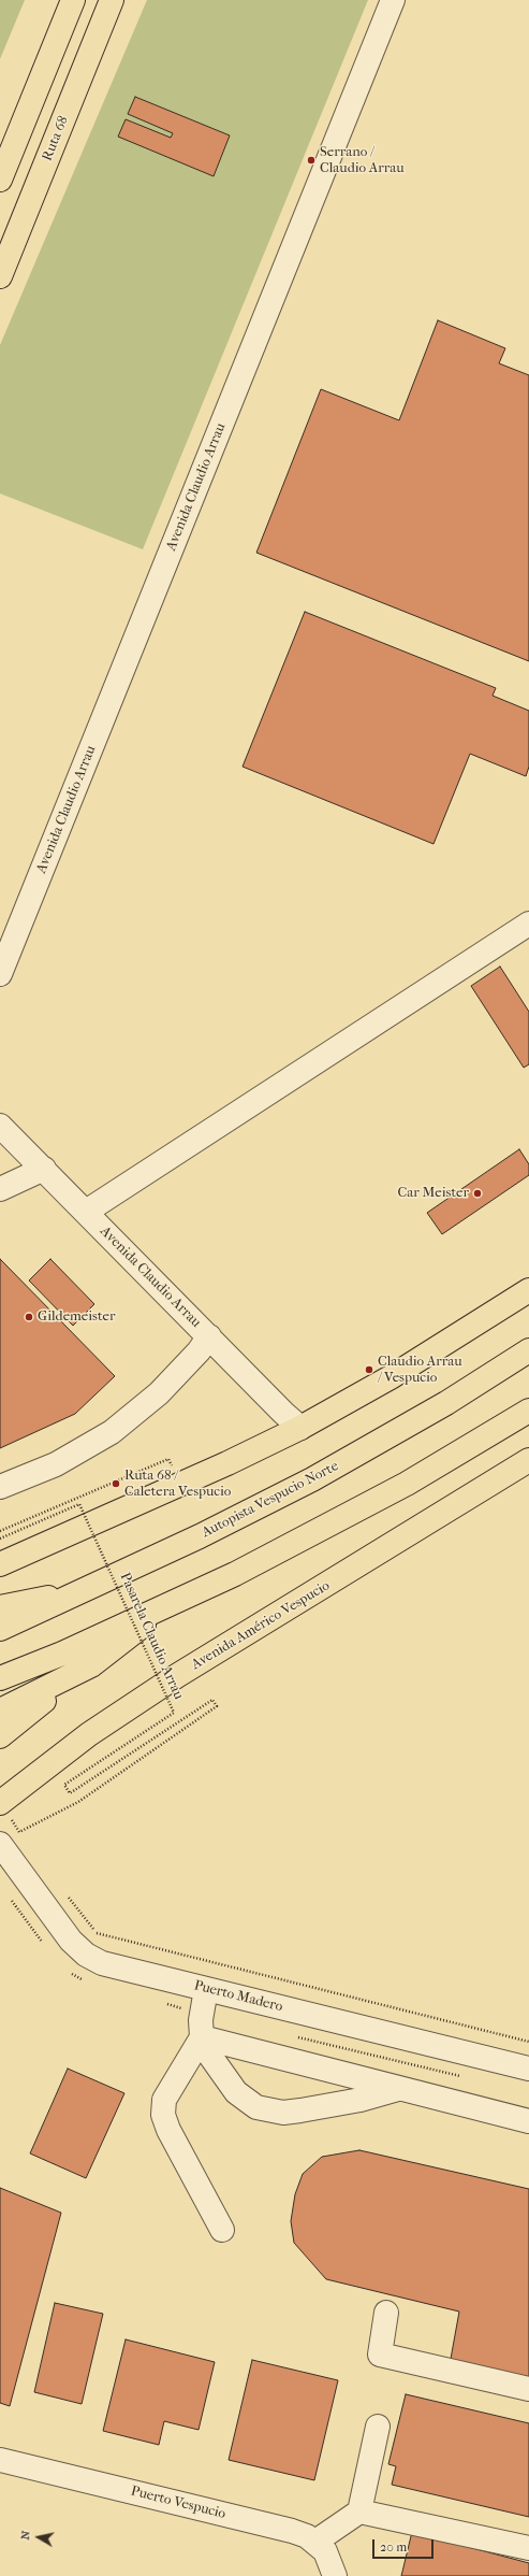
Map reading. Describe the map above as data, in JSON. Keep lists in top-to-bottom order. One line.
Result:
{"streets":{"main road":["Ruta 68","Autopista Vespucio Norte","Avenida Américo Vespucio"],"street":["Avenida Claudio Arrau","Puerto Madero","Puerto Vespucio"],"path":["Pasarela Claudio Arrau"]},"crossings":[["Pasarela Claudio Arrau","Puerto Madero"]],"places":["Serrano / Claudio Arrau","Car Meister","Gildemeister","Claudio Arrau / Vespucio","Ruta 68 / Caletera Vespucio"],"scale_bar":"20 m","north":"left"}
